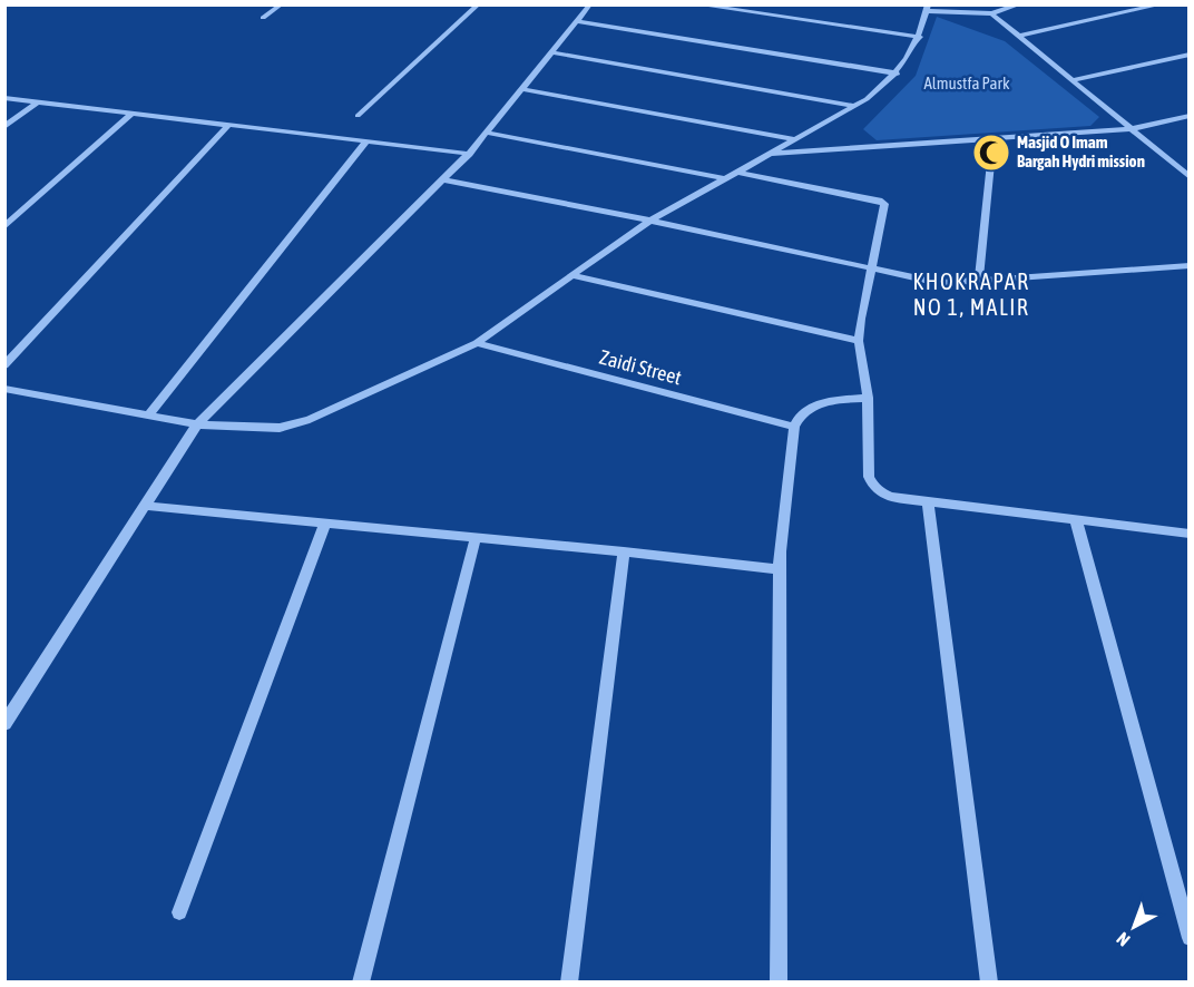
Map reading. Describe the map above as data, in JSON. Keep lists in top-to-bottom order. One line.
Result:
{"streets":{"street":["Zaidi Street"]},"districts":["KHOKRAPAR NO 1, MALIR"],"parks":["Almustfa Park"],"places":{"mosque":["Masjid O Imam Bargah Hydri mission"]},"north":"bottom left"}
